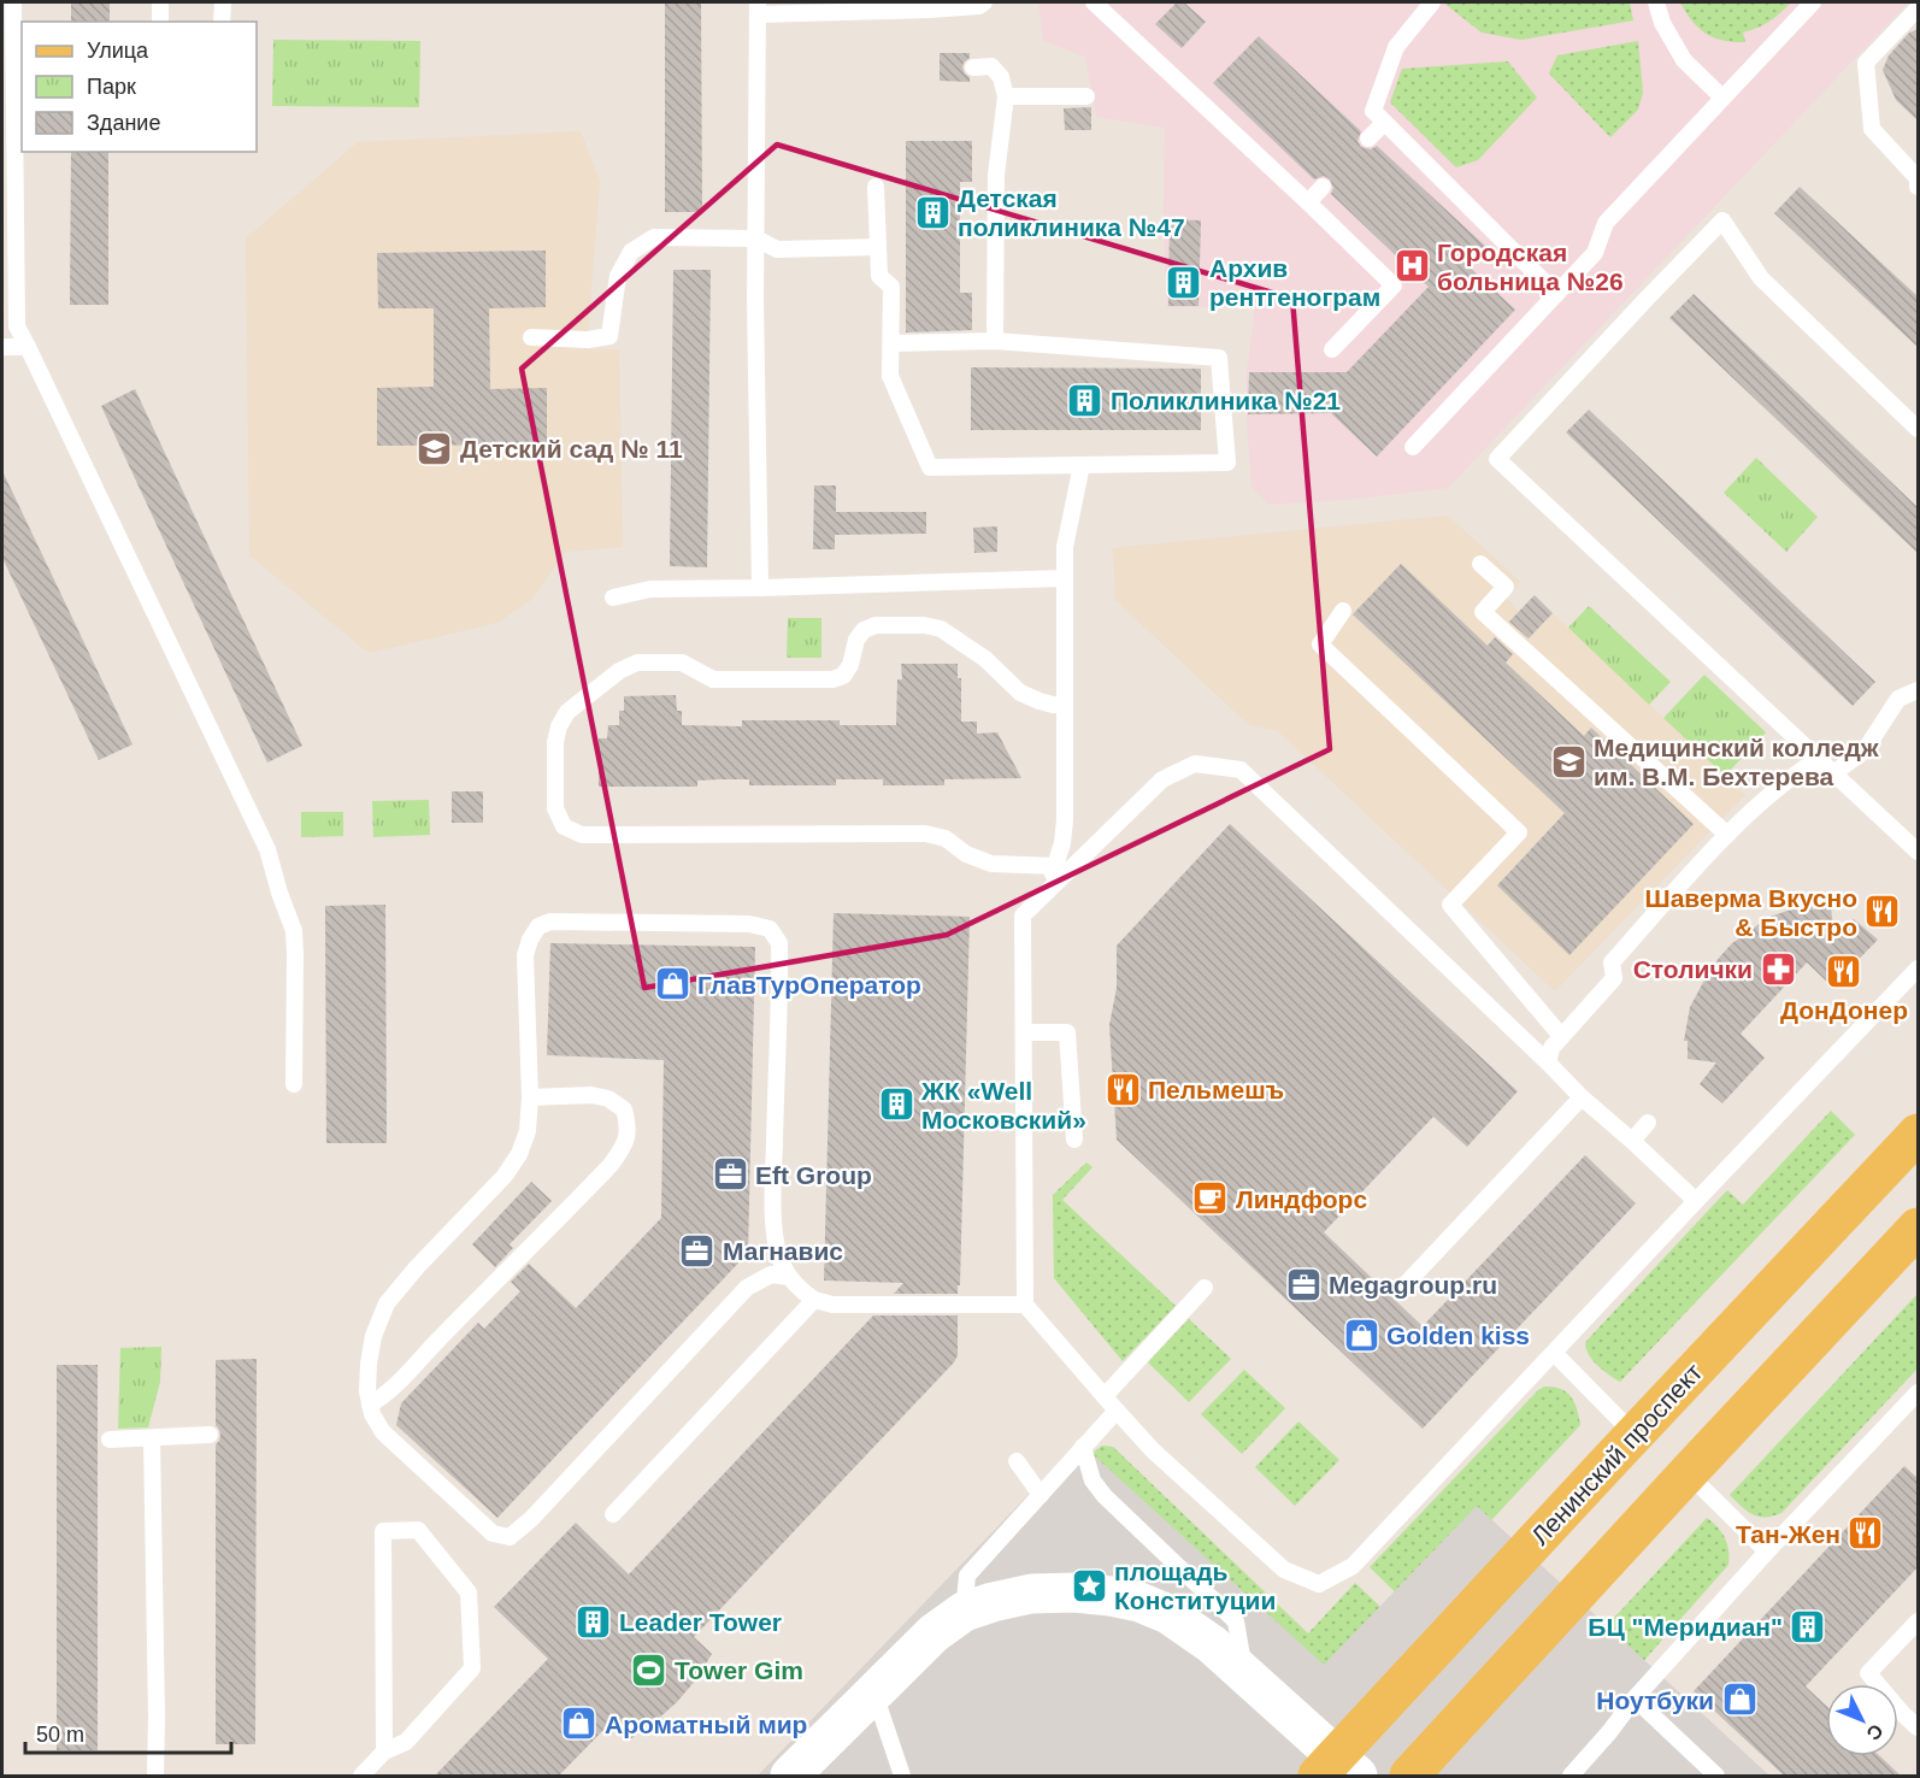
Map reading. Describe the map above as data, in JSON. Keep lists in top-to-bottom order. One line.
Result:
{"streets":{"main road":["Ленинский проспект"]},"places":{"building":["Детская поликлиника №47","Архив рентгенограм","Поликлиника №21","ЖК «Well Московский»","Leader Tower","БЦ \"Меридиан\""],"hospital":["Городская больница №26"],"school or university":["Детский сад № 11","Медицинский колледж им. В.М. Бехтерева"],"restaurant":["Шаверма Вкусно & Быстро","ДонДонер","Пельмешъ","Тан-Жен"],"pharmacy":["Столички"],"shop":["ГлавТурОператор","Golden kiss","Ноутбуки","Ароматный мир"],"office":["Eft Group","Магнавис","Megagroup.ru"],"cafe":["Линдфорс"],"place":["площадь Конституции"],"sports":["Tower Gim"]},"legend":["Улица","Парк","Здание"],"scale_bar":"50 m","north":"bottom right"}
